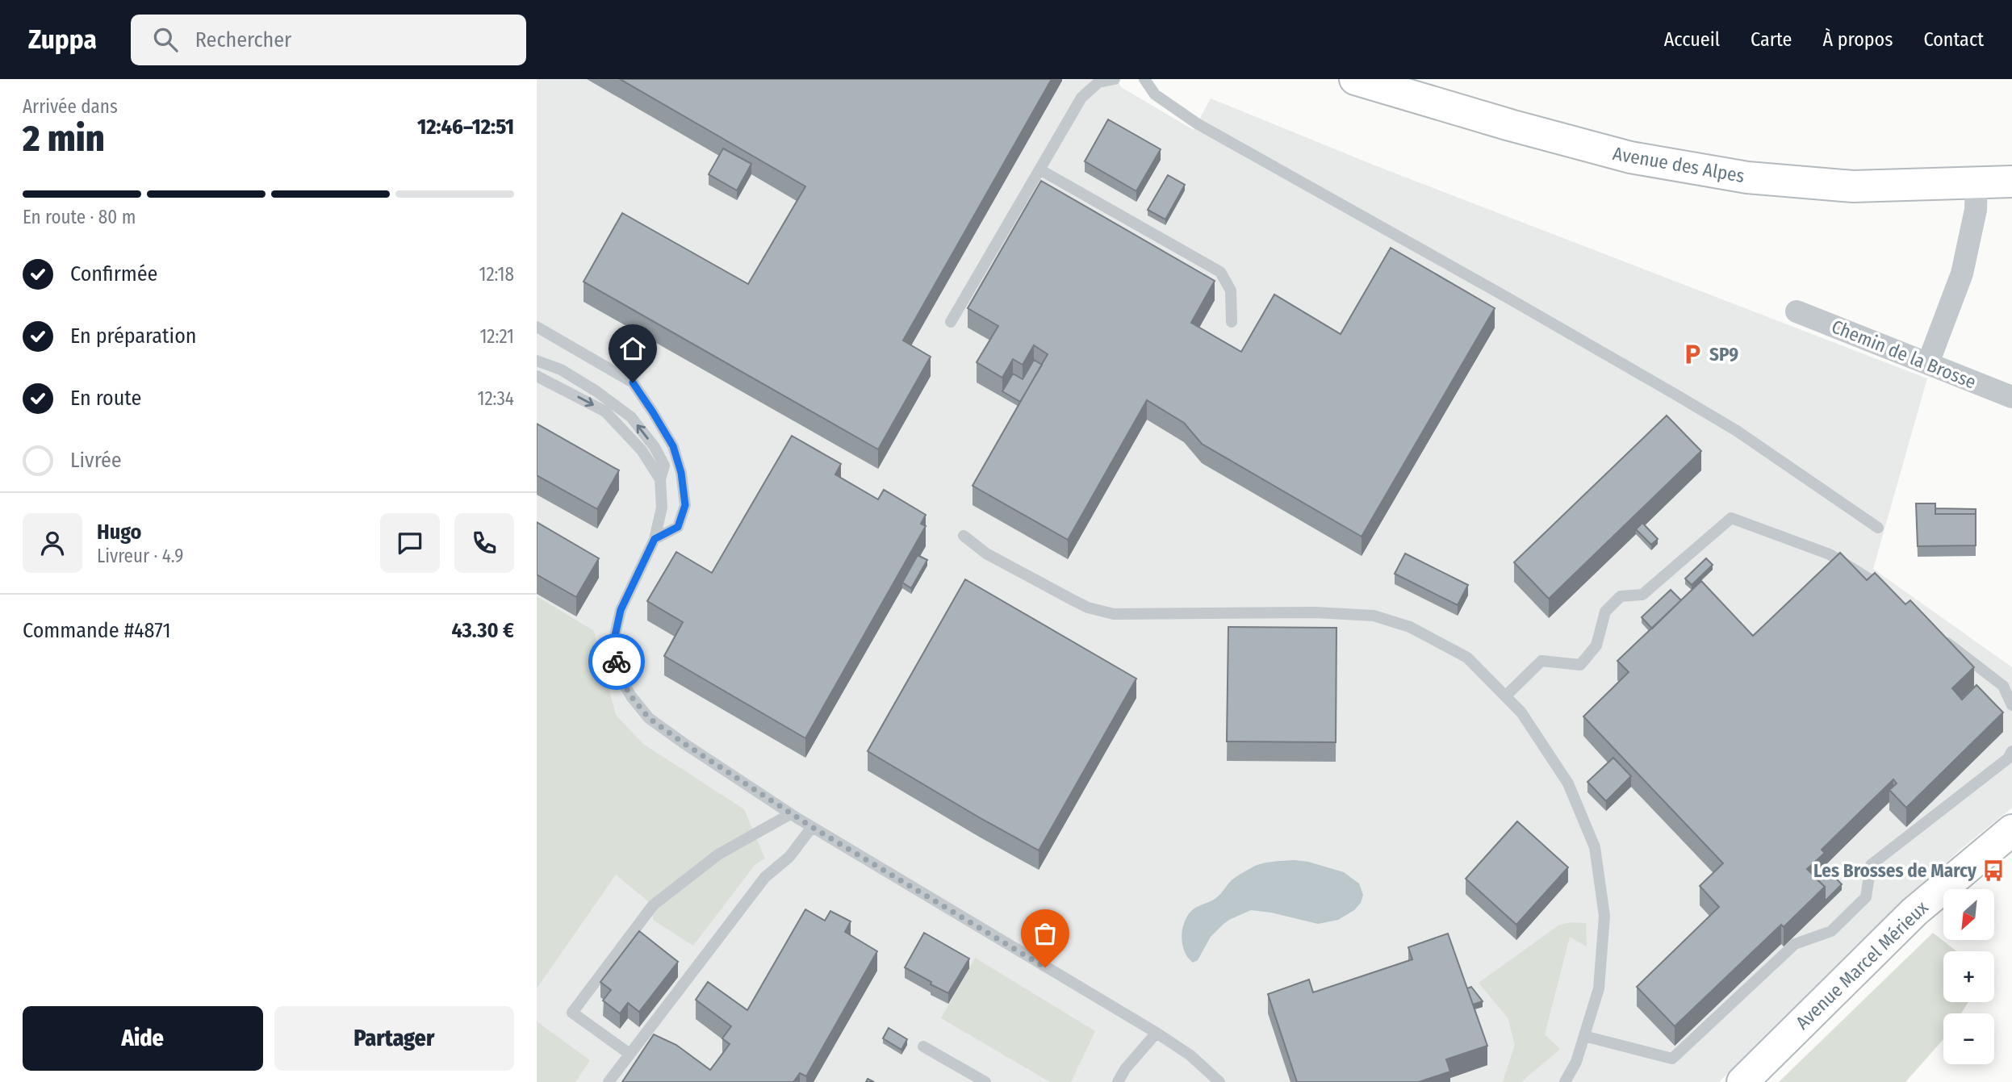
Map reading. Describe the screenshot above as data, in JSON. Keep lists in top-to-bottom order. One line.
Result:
{"streets":{"main road":["Avenue des Alpes","Avenue Marcel Mérieux"],"street":["Chemin de la Brosse"]},"places":{"parking":["SP9"],"bus stop":["Les Brosses de Marcy"]},"north":"bottom left","page":{"header":"Zuppa","search":"Rechercher","nav":["Accueil","Carte","À propos","Contact"],"heading":["2 min","Arrivée dans","12:46–12:51"],"panel":["Hugo","Livreur · 4.9","Commande #4871","43.30 €"],"bar":"En route · 80 m","list":[["Confirmée","12:18"],["En préparation","12:21"],["En route","12:34"],"Livrée"],"map_buttons":["+","−"],"buttons":["Aide","Partager"]}}
